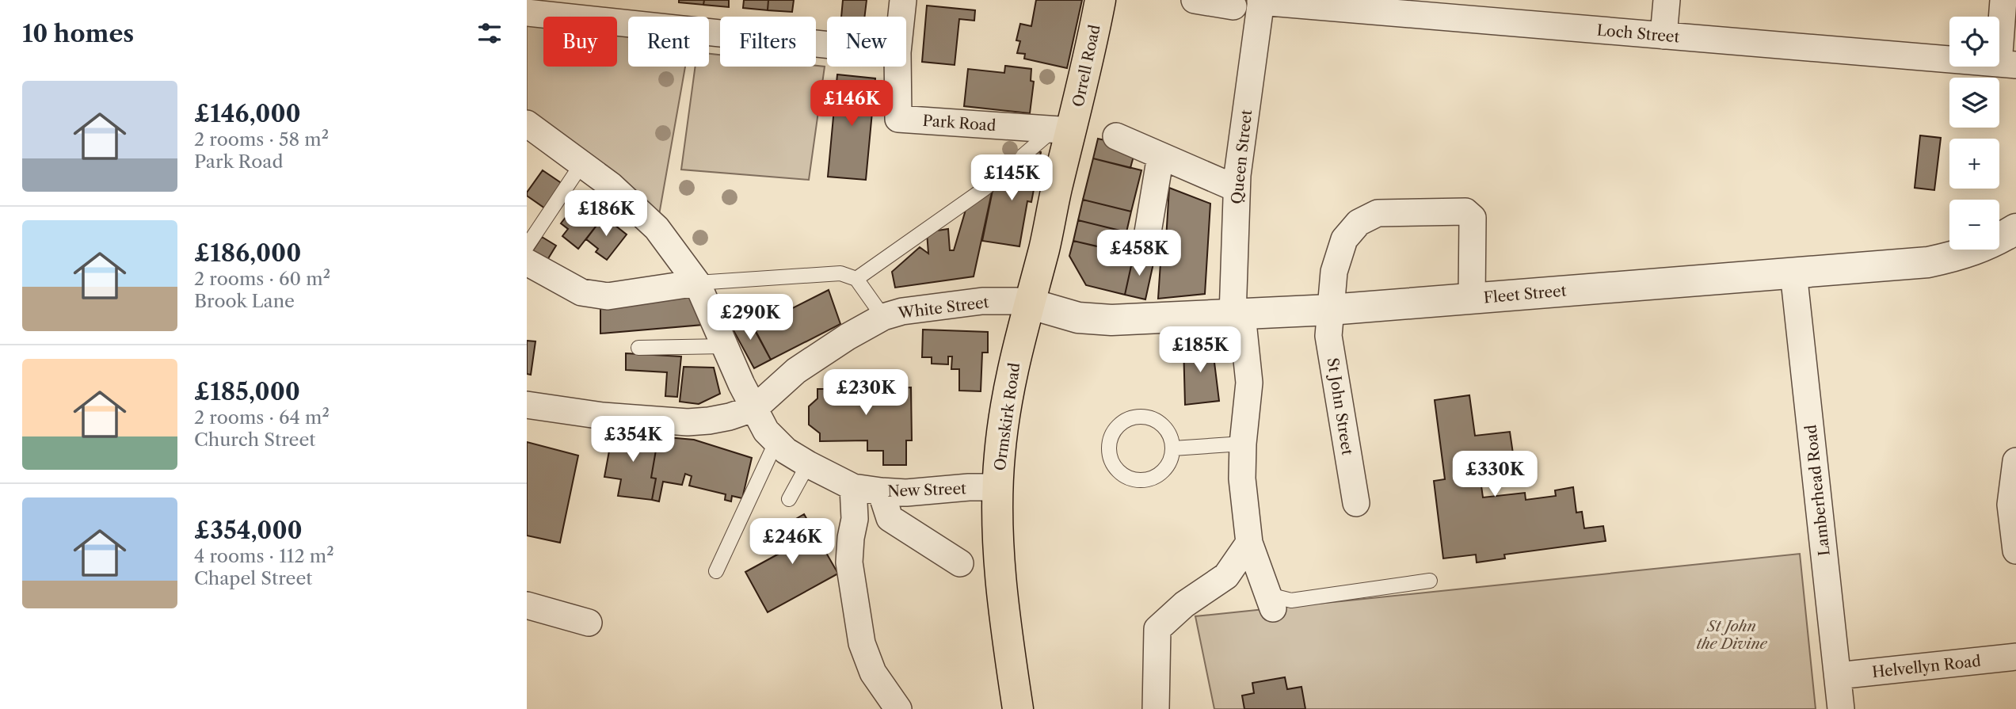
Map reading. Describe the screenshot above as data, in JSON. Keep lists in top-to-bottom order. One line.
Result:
{"streets":{"highway":["Orrell Road","Ormskirk Road"],"street":["Loch Street","Park Road","Queen Street","Fleet Street","White Street","St John Street","New Street","Lamberhead Road","Helvellyn Road"]},"crossings":[["Loch Street","Queen Street"],["Orrell Road","Park Road"],["Orrell Road","Ormskirk Road"],["Park Road","Ormskirk Road"],["Queen Street","Fleet Street"],["Fleet Street","White Street"],["Fleet Street","St John Street"],["Fleet Street","Ormskirk Road"],["Fleet Street","Lamberhead Road"],["White Street","Ormskirk Road"],["White Street","New Street"],["Ormskirk Road","New Street"],["Lamberhead Road","Helvellyn Road"]],"parks":["St John the Divine"],"page":{"heading":"10 homes","map_buttons":["+","−"],"chip":["Buy","Rent","Filters","New"],"list":[{"name":"£146,000","note":"2 rooms · 58 m² · Park Road"},{"name":"£186,000","note":"2 rooms · 60 m² · Brook Lane"},{"name":"£185,000","note":"2 rooms · 64 m² · Church Street"},{"name":"£354,000","note":"4 rooms · 112 m² · Chapel Street"}],"price":["£146K","£145K","£186K","£458K","£290K","£185K","£230K","£354K","£330K","£246K"]}}
